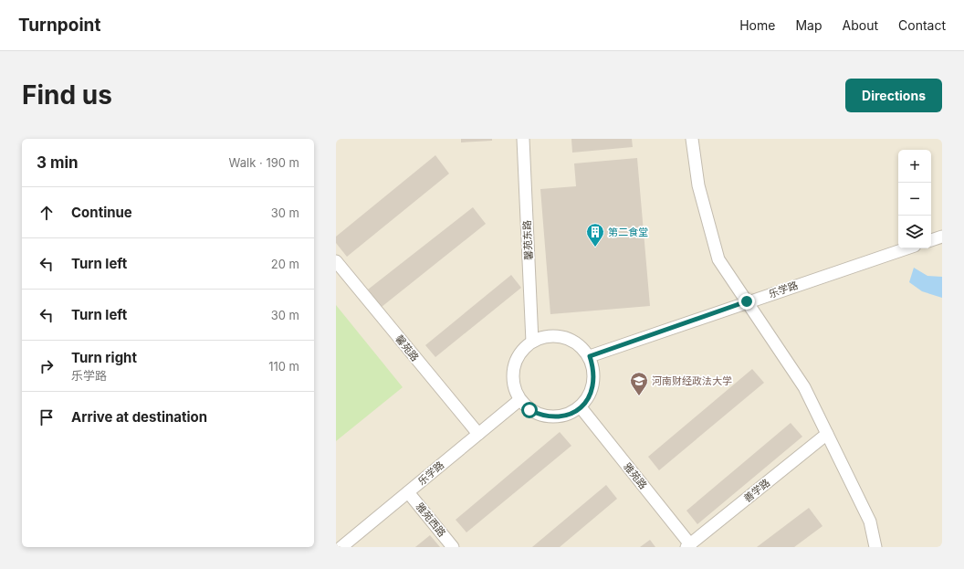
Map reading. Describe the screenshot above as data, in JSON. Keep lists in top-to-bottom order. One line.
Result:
{"streets":{"street":["馨苑东路","乐学路","馨苑路","雅苑路","善学路","雅苑西路"]},"crossings":[["馨苑东路","乐学路"],["馨苑东路","雅苑路"],["乐学路","馨苑路"],["乐学路","雅苑路"],["乐学路","雅苑西路"],["雅苑路","善学路"]],"places":{"building":["第二食堂"],"school or university":["河南财经政法大学"]},"page":{"header":"Turnpoint","nav":["Home","Map","About","Contact"],"buttons":"Directions","title":"Find us","heading":["3 min","Walk · 190 m"],"map_buttons":["+","−"],"list":[["Continue","30 m"],["Turn left","20 m"],["Turn left","30 m"],["Turn right","乐学路","110 m"],"Arrive at destination"]}}
